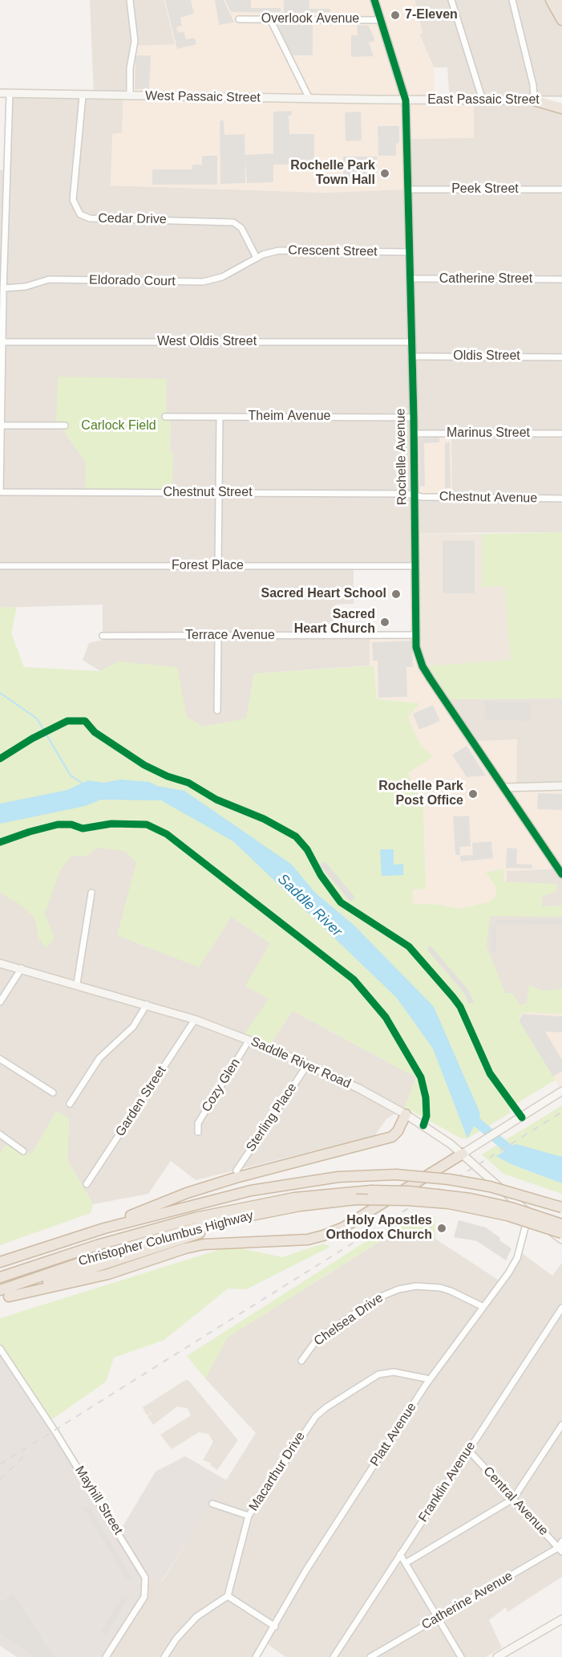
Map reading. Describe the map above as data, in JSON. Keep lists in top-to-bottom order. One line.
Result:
{"streets":{"highway":["Christopher Columbus Highway"],"street":["Overlook Avenue","West Passaic Street","East Passaic Street","Peek Street","Cedar Drive","Crescent Street","Catherine Street","Eldorado Court","West Oldis Street","Oldis Street","Theim Avenue","Marinus Street","Rochelle Avenue","Chestnut Street","Chestnut Avenue","Forest Place","Terrace Avenue","Saddle River Road","Cozy Glen","Garden Street","Sterling Place","Chelsea Drive","Platt Avenue","Macarthur Drive","Franklin Avenue","Mayhill Street","Central Avenue","Catherine Avenue"]},"crossings":[["Overlook Avenue","Rochelle Avenue"],["West Passaic Street","East Passaic Street"],["West Passaic Street","Cedar Drive"],["West Passaic Street","Rochelle Avenue"],["East Passaic Street","Rochelle Avenue"],["Peek Street","Rochelle Avenue"],["Cedar Drive","Crescent Street"],["Cedar Drive","Eldorado Court"],["Crescent Street","Eldorado Court"],["Crescent Street","Rochelle Avenue"],["Catherine Street","Rochelle Avenue"],["West Oldis Street","Rochelle Avenue"],["Oldis Street","Rochelle Avenue"],["Theim Avenue","Rochelle Avenue"],["Marinus Street","Rochelle Avenue"],["Rochelle Avenue","Chestnut Street"],["Rochelle Avenue","Chestnut Avenue"],["Rochelle Avenue","Forest Place"],["Rochelle Avenue","Terrace Avenue"],["Chestnut Street","Chestnut Avenue"],["Saddle River Road","Cozy Glen"],["Saddle River Road","Garden Street"],["Saddle River Road","Sterling Place"],["Saddle River Road","Platt Avenue"],["Chelsea Drive","Platt Avenue"],["Platt Avenue","Macarthur Drive"],["Franklin Avenue","Central Avenue"],["Central Avenue","Catherine Avenue"]],"water":["Saddle River"],"parks":["Carlock Field"],"places":["7-Eleven","Rochelle Park Town Hall","Sacred Heart School","Sacred Heart Church","Rochelle Park Post Office","Holy Apostles Orthodox Church"]}
